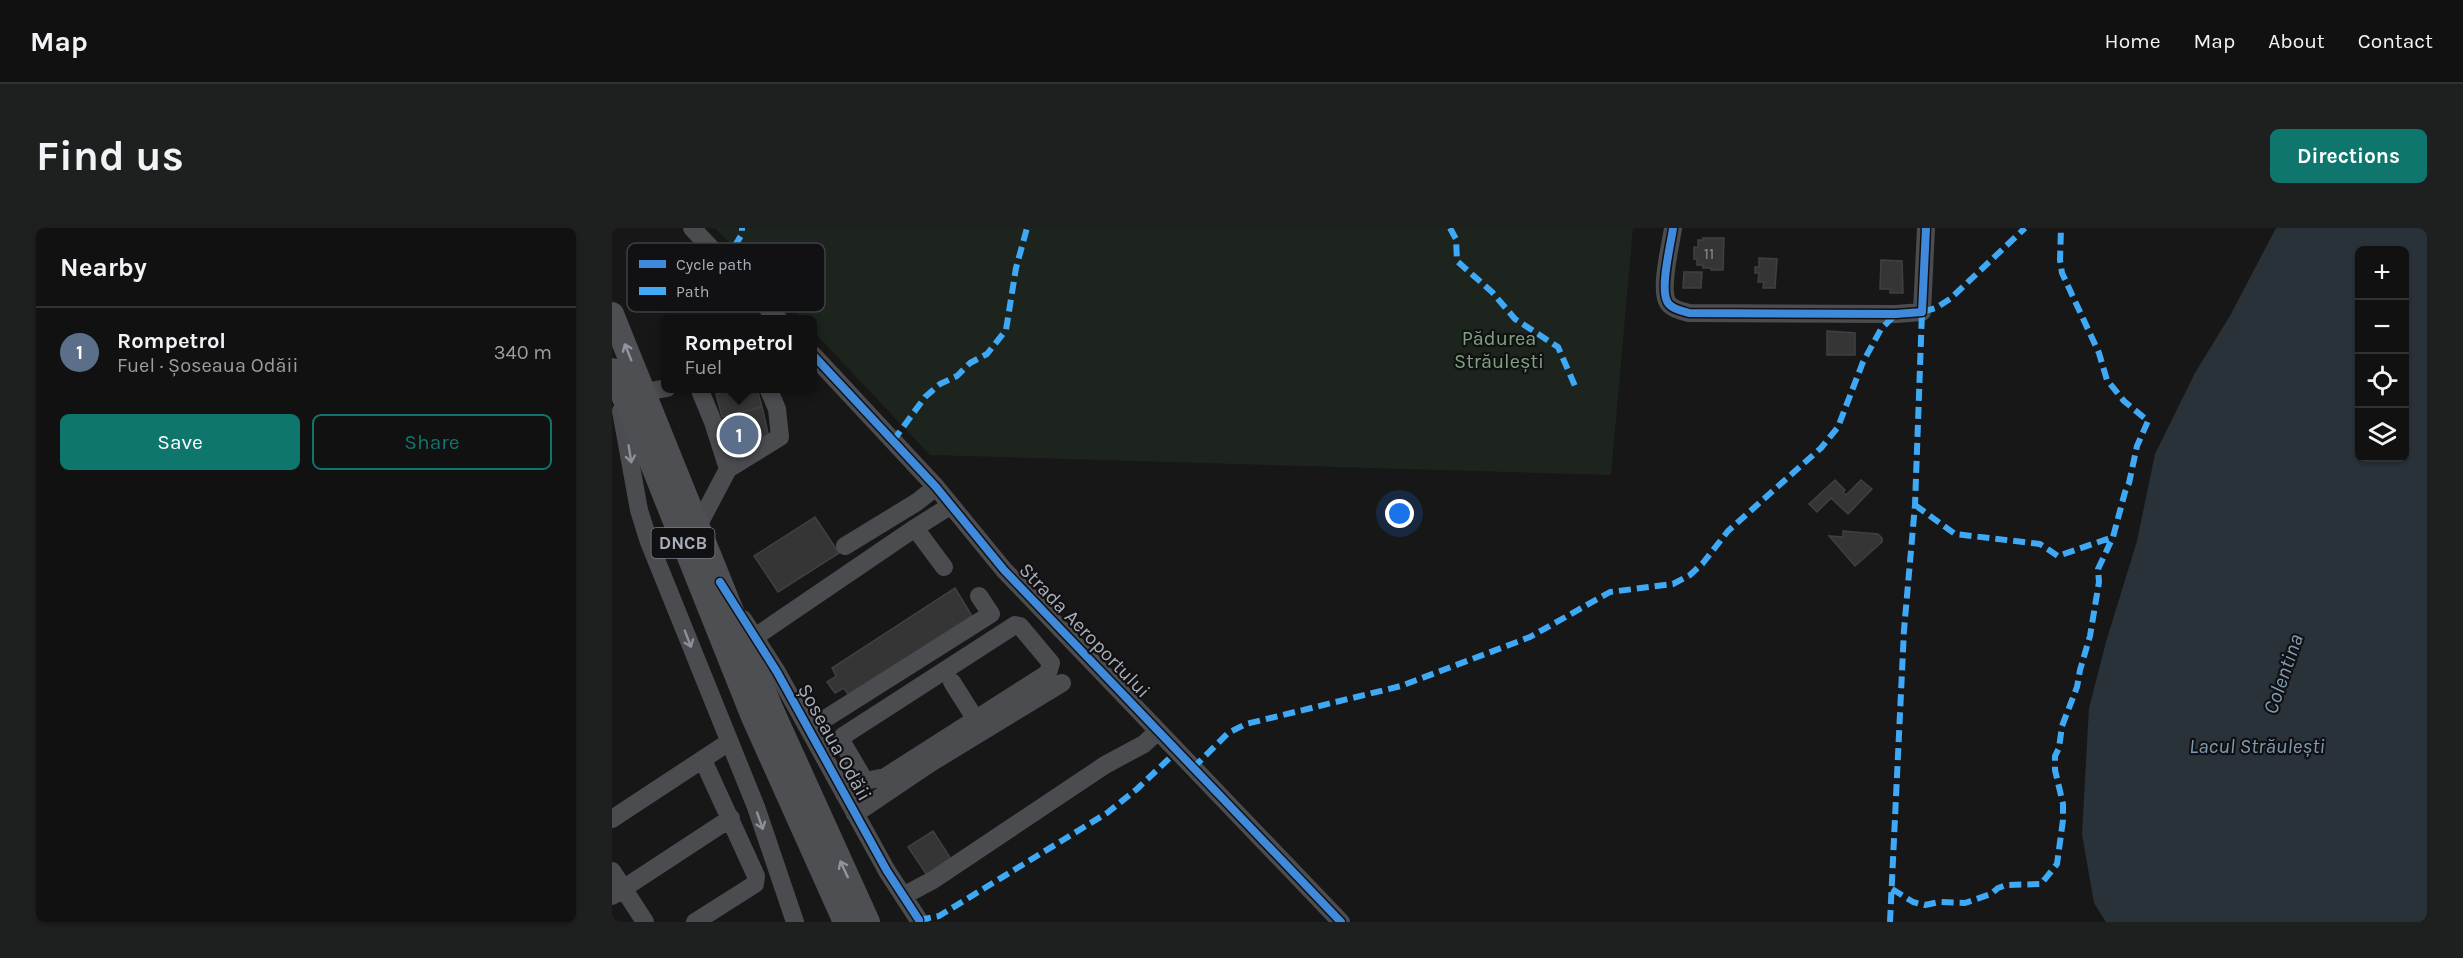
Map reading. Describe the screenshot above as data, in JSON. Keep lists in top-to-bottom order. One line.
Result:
{"streets":{"main road":["DNCB","Șoseaua Odăii"],"street":["Strada Aeroportului"]},"water":["Colentina","Lacul Străulești"],"parks":["Pădurea Străulești"],"house_numbers":["11"],"legend":["Cycle path","Path"],"page":{"header":"Map","nav":["Home","Map","About","Contact"],"buttons":["Directions",["Save","Share"]],"title":"Find us","heading":"Nearby","map_buttons":["+","−"],"list":[{"mark":"1","name":"Rompetrol","note":"Fuel · Șoseaua Odăii","value":"340 m"}],"popup":["Rompetrol","Fuel"],"pins":"1"}}
